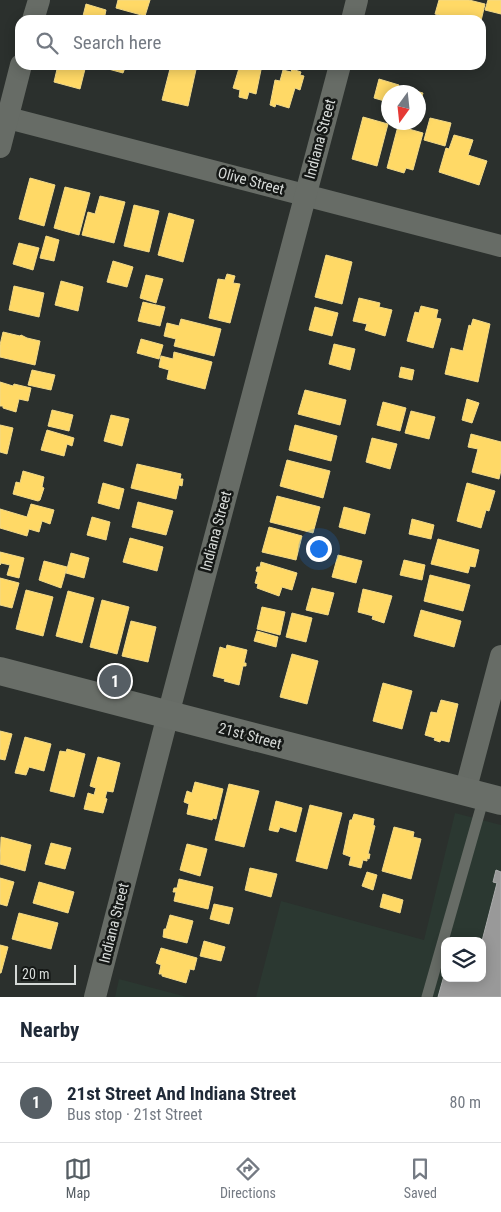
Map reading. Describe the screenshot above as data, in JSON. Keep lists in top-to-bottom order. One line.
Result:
{"streets":{"street":["Indiana Street","Olive Street","21st Street"]},"crossings":[["Indiana Street","Olive Street"],["Indiana Street","21st Street"]],"scale_bar":"20 m","north":"bottom","page":{"search":"Search here","pins":"1","scale":"20 m","heading":"Nearby","list":[{"mark":"1","name":"21st Street And Indiana Street","note":"Bus stop · 21st Street","value":"80 m"}],"nav":["Map","Directions","Saved"]}}
